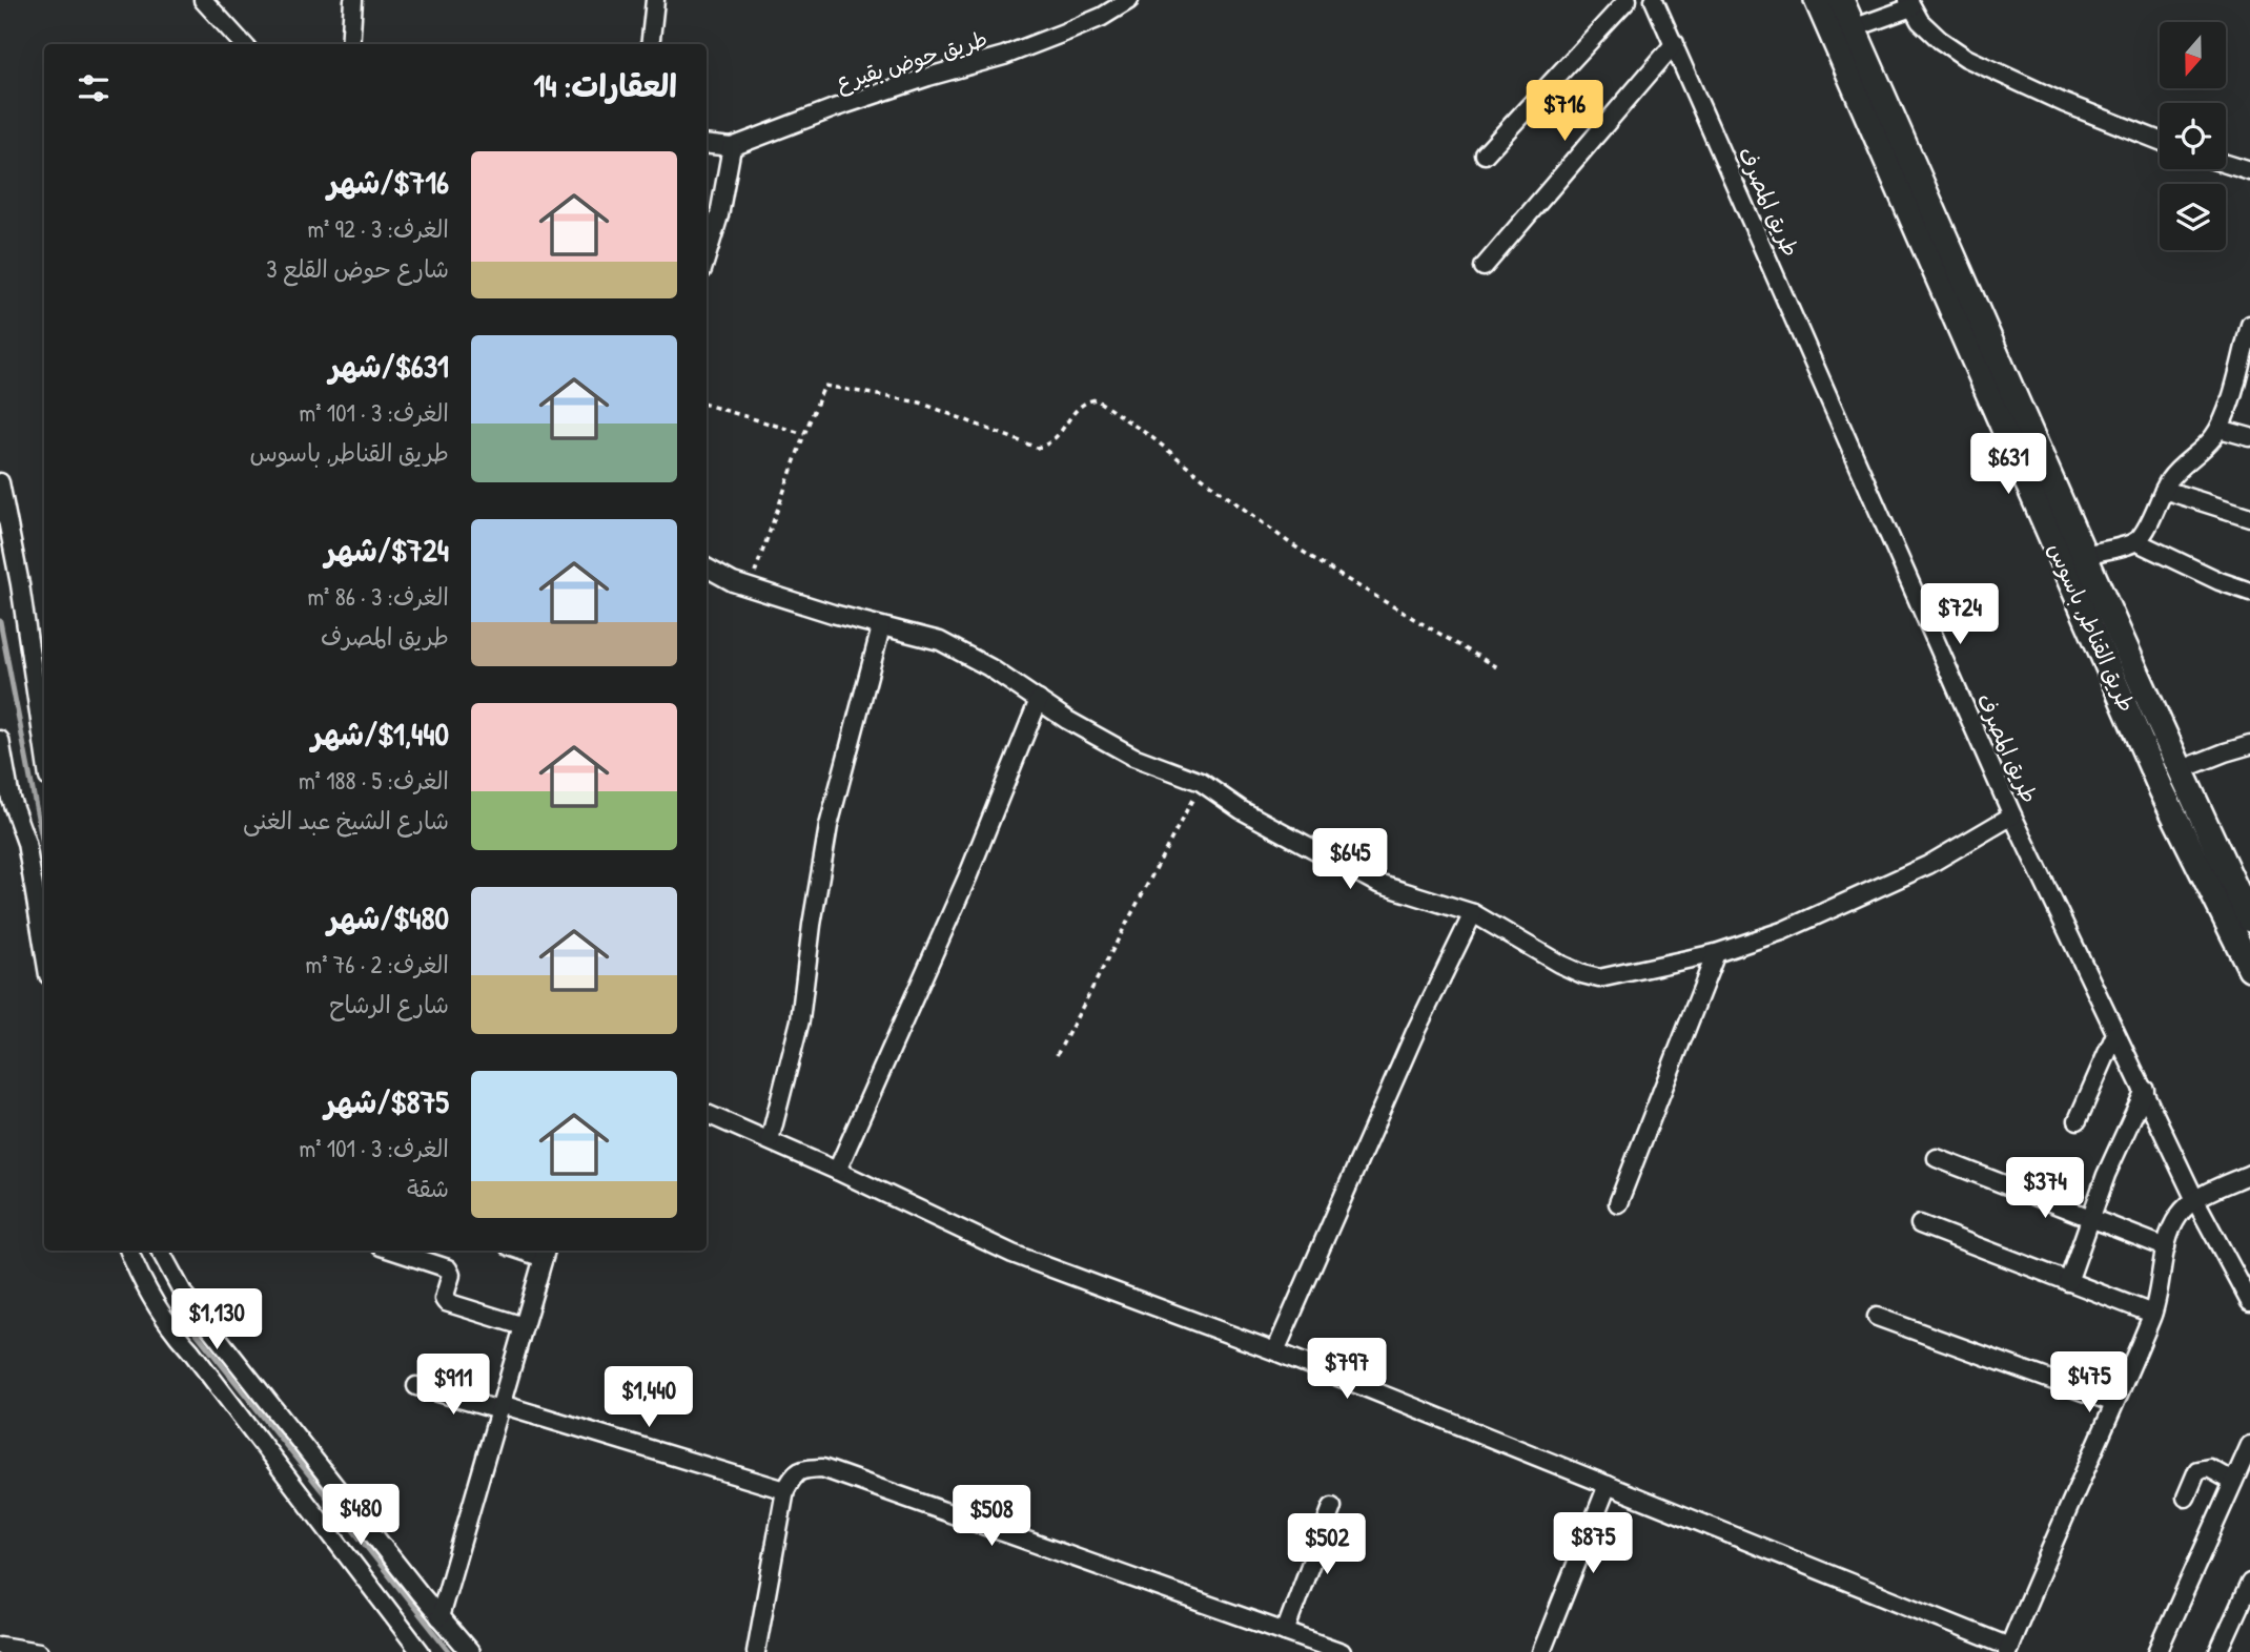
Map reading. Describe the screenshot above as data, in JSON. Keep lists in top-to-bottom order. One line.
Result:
{"streets":{"main road":["طريق القناطر, باسوس"],"street":["طريق حوض بقيرع","طريق المصرف"]},"north":"bottom","page":{"heading":"العقارات: 14","price":["$716","$631","$724","$645","$374","$1,130","$797","$475","$911","$1,440","$480","$508","$875","$502"],"list":[{"name":"$716/شهر","note":"الغرف: 3 · 92 m² · شارع حوض القلع 3"},{"name":"$631/شهر","note":"الغرف: 3 · 101 m² · طريق القناطر, باسوس"},{"name":"$724/شهر","note":"الغرف: 3 · 86 m² · طريق المصرف"},{"name":"$1,440/شهر","note":"الغرف: 5 · 188 m² · شارع الشيخ عبد الغنى"},{"name":"$480/شهر","note":"الغرف: 2 · 76 m² · شارع الرشاح"},{"name":"$875/شهر","note":"الغرف: 3 · 101 m² · شقة"}]}}
